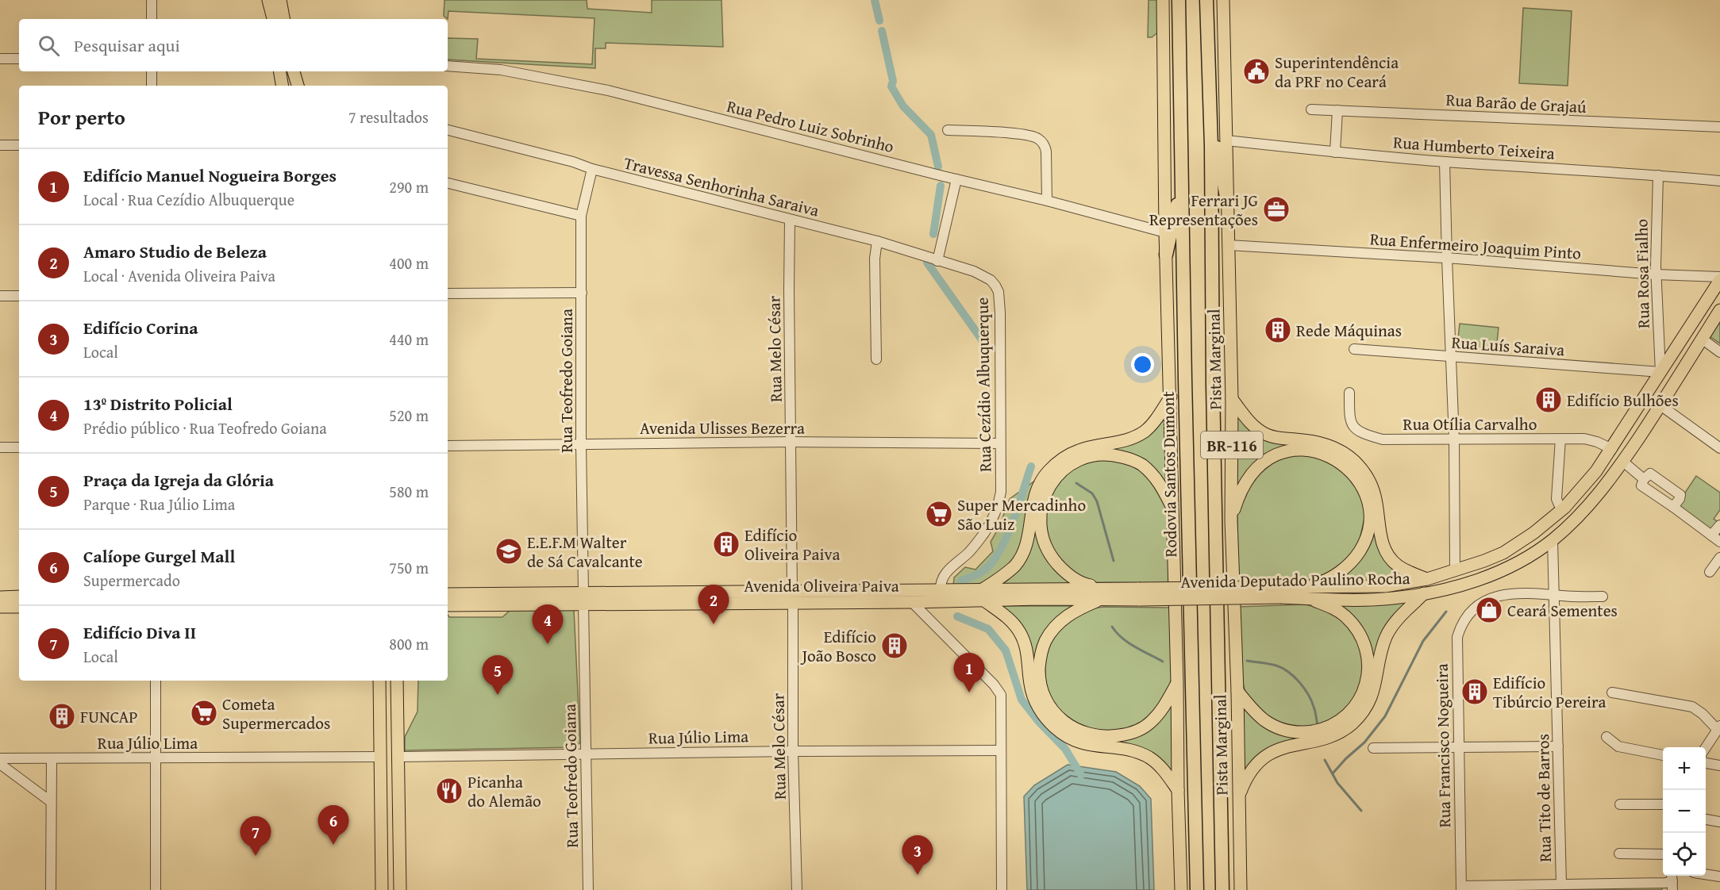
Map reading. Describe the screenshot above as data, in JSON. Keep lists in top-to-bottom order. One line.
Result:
{"streets":{"highway":["BR-116","Rodovia Santos Dumont"],"main road":["Pista Marginal","Avenida Deputado Paulino Rocha","Avenida Oliveira Paiva"],"street":["Rua Barão de Grajaú","Rua Pedro Luiz Sobrinho","Rua Humberto Teixeira","Travessa Senhorinha Saraiva","Rua Enfermeiro Joaquim Pinto","Rua Rosa Fialho","Rua Luís Saraiva","Rua Melo César","Rua Teofredo Goiana","Rua Cezídio Albuquerque","Rua Otília Carvalho","Avenida Ulisses Bezerra","Rua Júlio Lima","Rua Francisco Nogueira","Rua Tito de Barros"]},"crossings":[["Rua Humberto Teixeira","Rua Rosa Fialho"],["Rua Humberto Teixeira","Pista Marginal"],["Travessa Senhorinha Saraiva","Rua Melo César"],["Travessa Senhorinha Saraiva","Rua Teofredo Goiana"],["Travessa Senhorinha Saraiva","Rua Cezídio Albuquerque"],["Rua Enfermeiro Joaquim Pinto","Rua Rosa Fialho"],["Rua Enfermeiro Joaquim Pinto","Pista Marginal"],["Rua Rosa Fialho","Rua Luís Saraiva"],["Rua Rosa Fialho","Avenida Deputado Paulino Rocha"],["Rua Luís Saraiva","Avenida Deputado Paulino Rocha"],["Rua Melo César","Avenida Ulisses Bezerra"],["Rua Melo César","Avenida Oliveira Paiva"],["Rua Melo César","Rua Júlio Lima"],["Rua Teofredo Goiana","Avenida Ulisses Bezerra"],["Rua Teofredo Goiana","Avenida Oliveira Paiva"],["Rua Teofredo Goiana","Rua Júlio Lima"],["Rua Cezídio Albuquerque","Avenida Ulisses Bezerra"],["Rua Cezídio Albuquerque","Avenida Oliveira Paiva"],["Rua Otília Carvalho","Avenida Deputado Paulino Rocha"],["Avenida Deputado Paulino Rocha","Avenida Oliveira Paiva"],["Avenida Deputado Paulino Rocha","Rua Tito de Barros"],["Rua Francisco Nogueira","Rua Tito de Barros"]],"places":{"public building":["Superintendência da PRF no Ceará"],"office":["Ferrari JG Representações"],"building":["Rede Máquinas","Edifício Bulhões","Edifício Oliveira Paiva","Edifício João Bosco","Edifício Tibúrcio Pereira","FUNCAP"],"supermarket":["Super Mercadinho São Luiz","Cometa Supermercados"],"school or university":["E.E.F.M Walter de Sá Cavalcante"],"shop":["Ceará Sementes"],"restaurant":["Picanha do Alemão"]},"page":{"search":"Pesquisar aqui","heading":["Por perto","7 resultados"],"list":[{"mark":"1","name":"Edifício Manuel Nogueira Borges","note":"Local · Rua Cezídio Albuquerque","value":"290 m"},{"mark":"2","name":"Amaro Studio de Beleza","note":"Local · Avenida Oliveira Paiva","value":"400 m"},{"mark":"3","name":"Edifício Corina","note":"Local","value":"440 m"},{"mark":"4","name":"13º Distrito Policial","note":"Prédio público · Rua Teofredo Goiana","value":"520 m"},{"mark":"5","name":"Praça da Igreja da Glória","note":"Parque · Rua Júlio Lima","value":"580 m"},{"mark":"6","name":"Calíope Gurgel Mall","note":"Supermercado","value":"750 m"},{"mark":"7","name":"Edifício Diva II","note":"Local","value":"800 m"}],"pins":["2","4","1","5","6","7","3"],"map_buttons":["+","−"]}}
